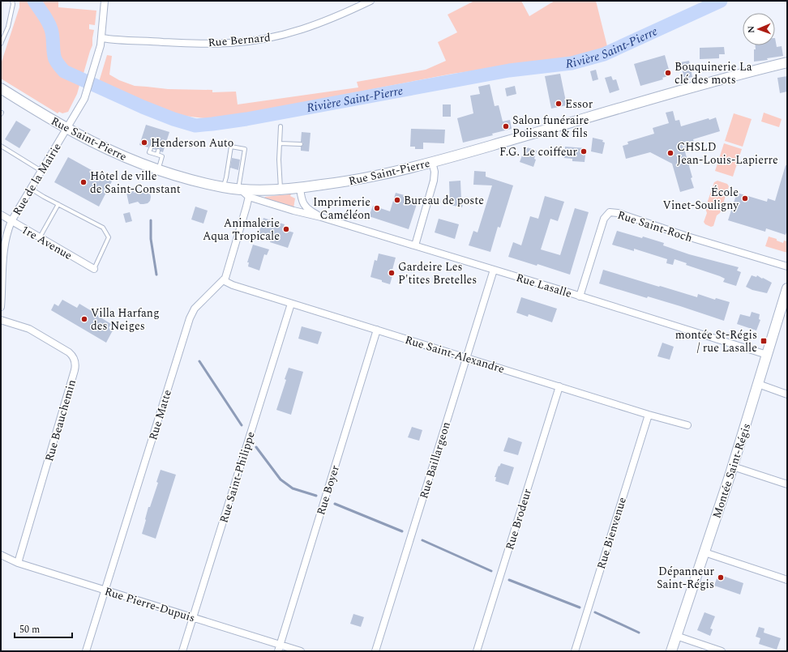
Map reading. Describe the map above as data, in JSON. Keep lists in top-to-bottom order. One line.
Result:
{"streets":{"main road":["Rue Saint-Pierre","Montée Saint-Régis"],"street":["Rue Bernard","Rue de la Mairie","Rue Saint-Roch","1re Avenue","Rue Lasalle","Rue Saint-Alexandre","Rue Matte","Rue Beauchemin","Rue Baillargeon","Rue Saint-Philippe","Rue Boyer","Rue Brodeur","Rue Bienvenue","Rue Pierre-Dupuis"]},"crossings":[["Rue Bernard","Rue de la Mairie"],["Rue Saint-Pierre","Rue de la Mairie"],["Rue Saint-Pierre","Rue Lasalle"],["Rue Saint-Pierre","Rue Matte"],["Rue de la Mairie","1re Avenue"],["Rue Saint-Roch","Rue Lasalle"],["Rue Lasalle","Rue Matte"],["Rue Lasalle","Rue Baillargeon"],["Rue Lasalle","Montée Saint-Régis"],["Rue Saint-Alexandre","Rue Matte"],["Rue Saint-Alexandre","Rue Baillargeon"],["Rue Saint-Alexandre","Rue Saint-Philippe"],["Rue Saint-Alexandre","Rue Boyer"],["Rue Saint-Alexandre","Rue Brodeur"],["Rue Saint-Alexandre","Rue Bienvenue"],["Rue Matte","Rue Pierre-Dupuis"],["Rue Beauchemin","Rue Pierre-Dupuis"],["Rue Saint-Philippe","Rue Pierre-Dupuis"],["Rue Boyer","Rue Pierre-Dupuis"]],"water":["Rivière Saint-Pierre"],"places":{"other":["Bouquinerie La clé des mots","Essor","Salon funéraire Poiissant & fils","Henderson Auto","F.G. Le coiffeur","CHSLD Jean-Louis-Lapierre","Hôtel de ville de Saint-Constant","École Vinet-Souligny","Bureau de poste","Imprimerie Caméléon","Animalerie Aqua Tropicale","Gardeire Les P'tites Bretelles","Villa Harfang des Neiges","Dépanneur Saint-Régis"],"transit":["montée St-Régis / rue Lasalle"]},"scale_bar":"50 m","north":"left"}
